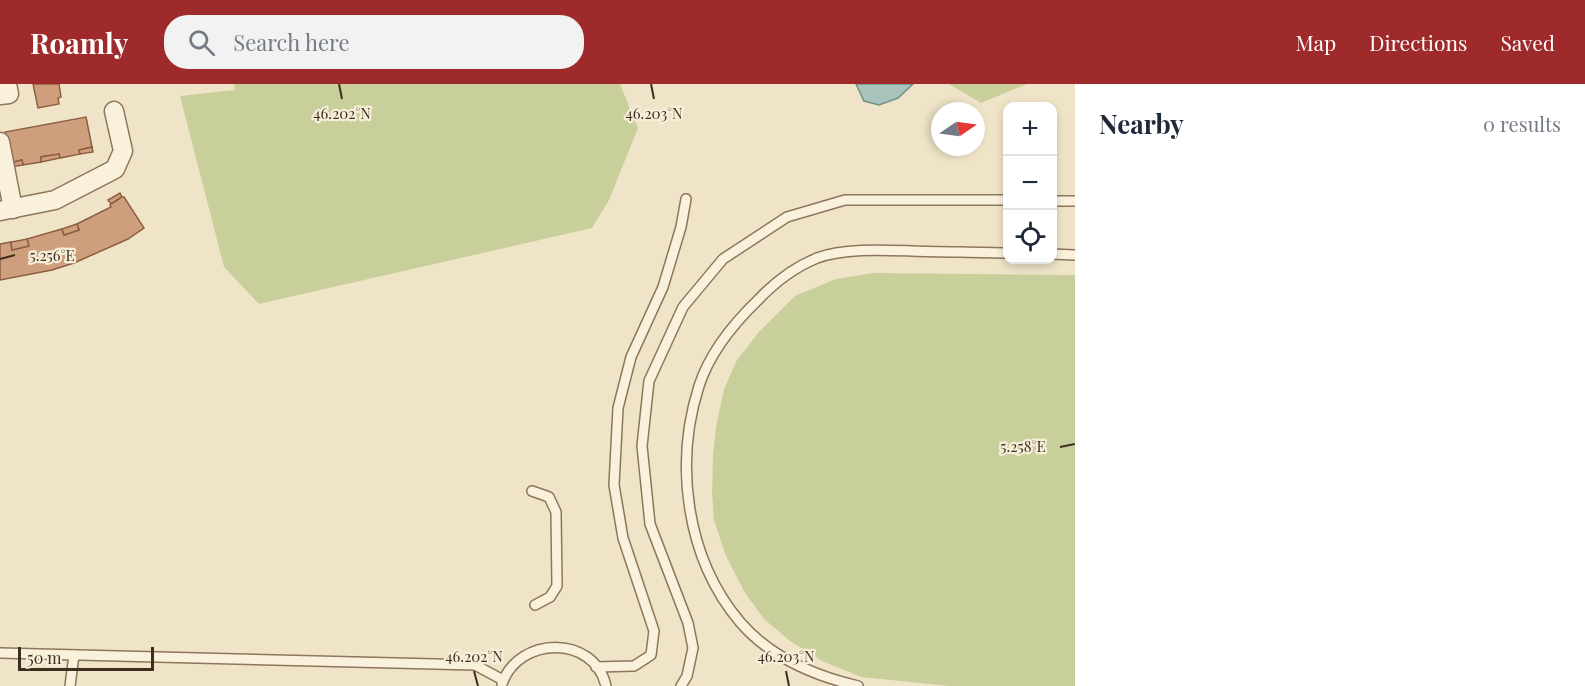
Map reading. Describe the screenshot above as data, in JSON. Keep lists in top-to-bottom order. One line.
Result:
{"scale_bar":"50 m","north":"right","page":{"header":"Roamly","search":"Search here","nav":["Map","Directions","Saved"],"heading":["Nearby","0 results"],"map_buttons":["+","−"],"scale":"50 m"},"coordinates":["46.202°N","46.203°N","5.256°E","5.258°E"]}
